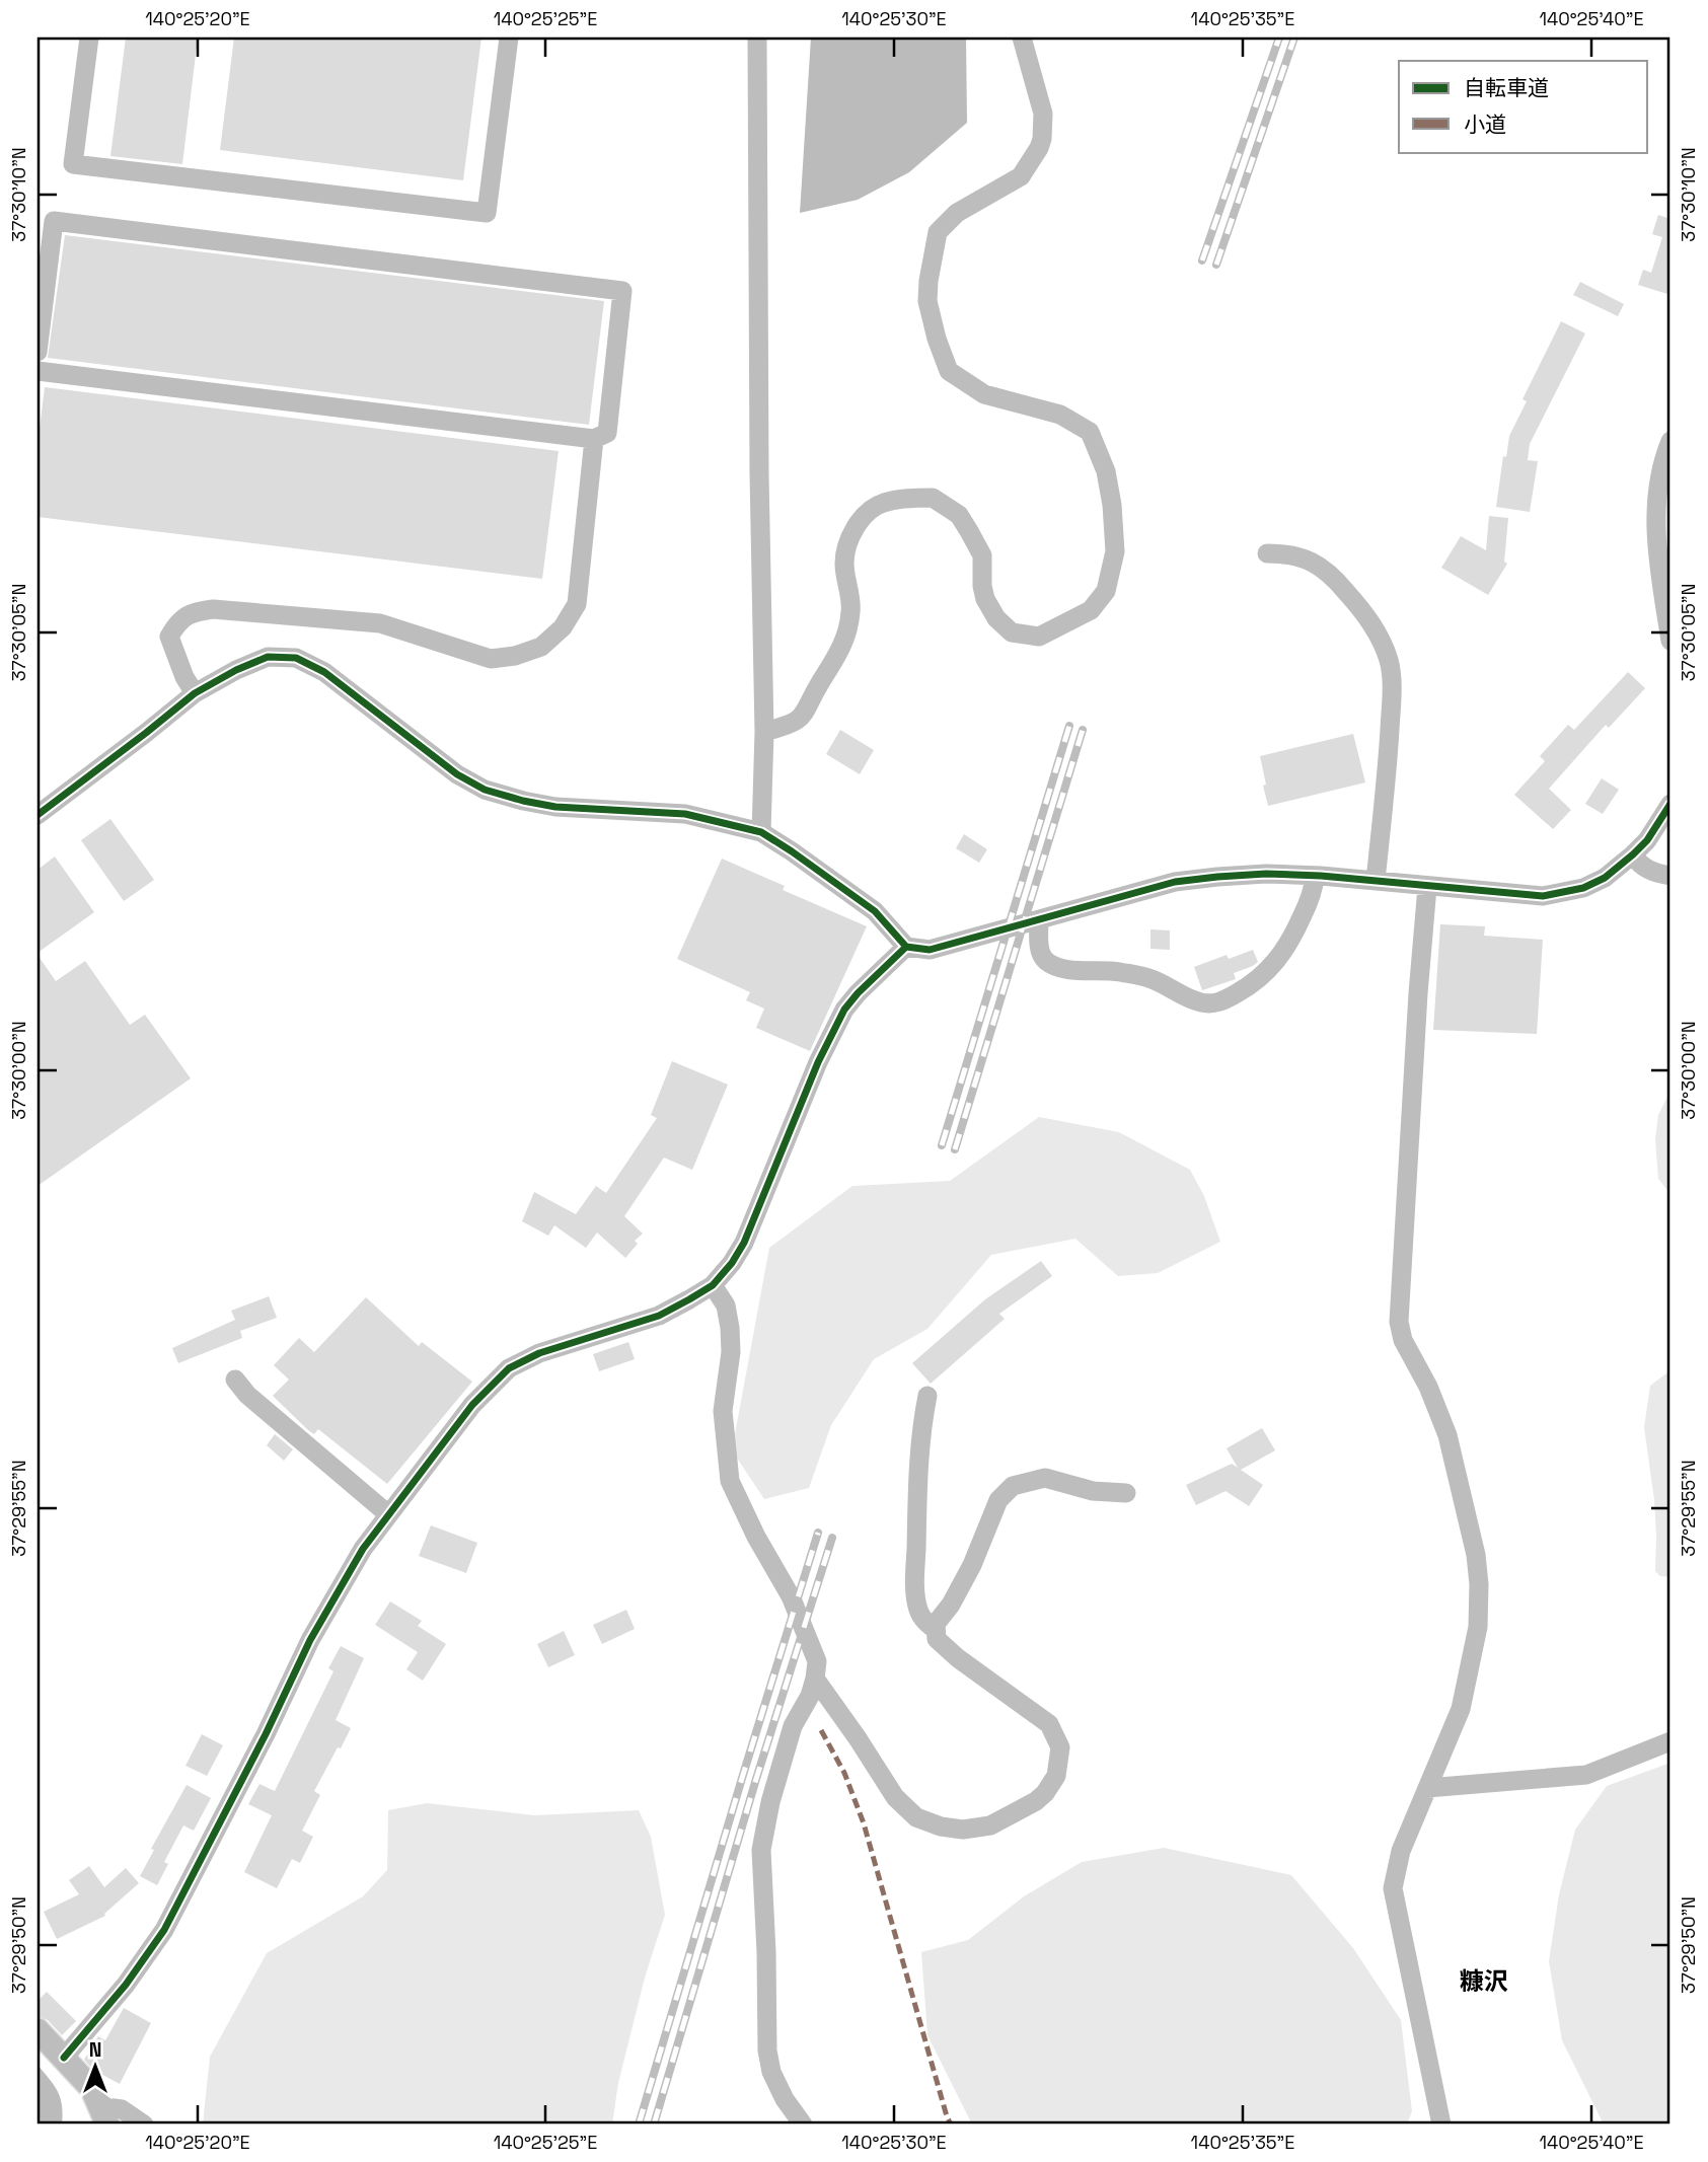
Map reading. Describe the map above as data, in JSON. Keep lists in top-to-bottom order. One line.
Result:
{"districts":["糠沢"],"legend":["自転車道","小道"],"north":"top","coordinates":["140°25'20\"E","140°25'25\"E","140°25'30\"E","140°25'35\"E","140°25'40\"E","37°30'10\"N","37°30'05\"N","37°30'00\"N","37°29'55\"N","37°29'50\"N"]}
